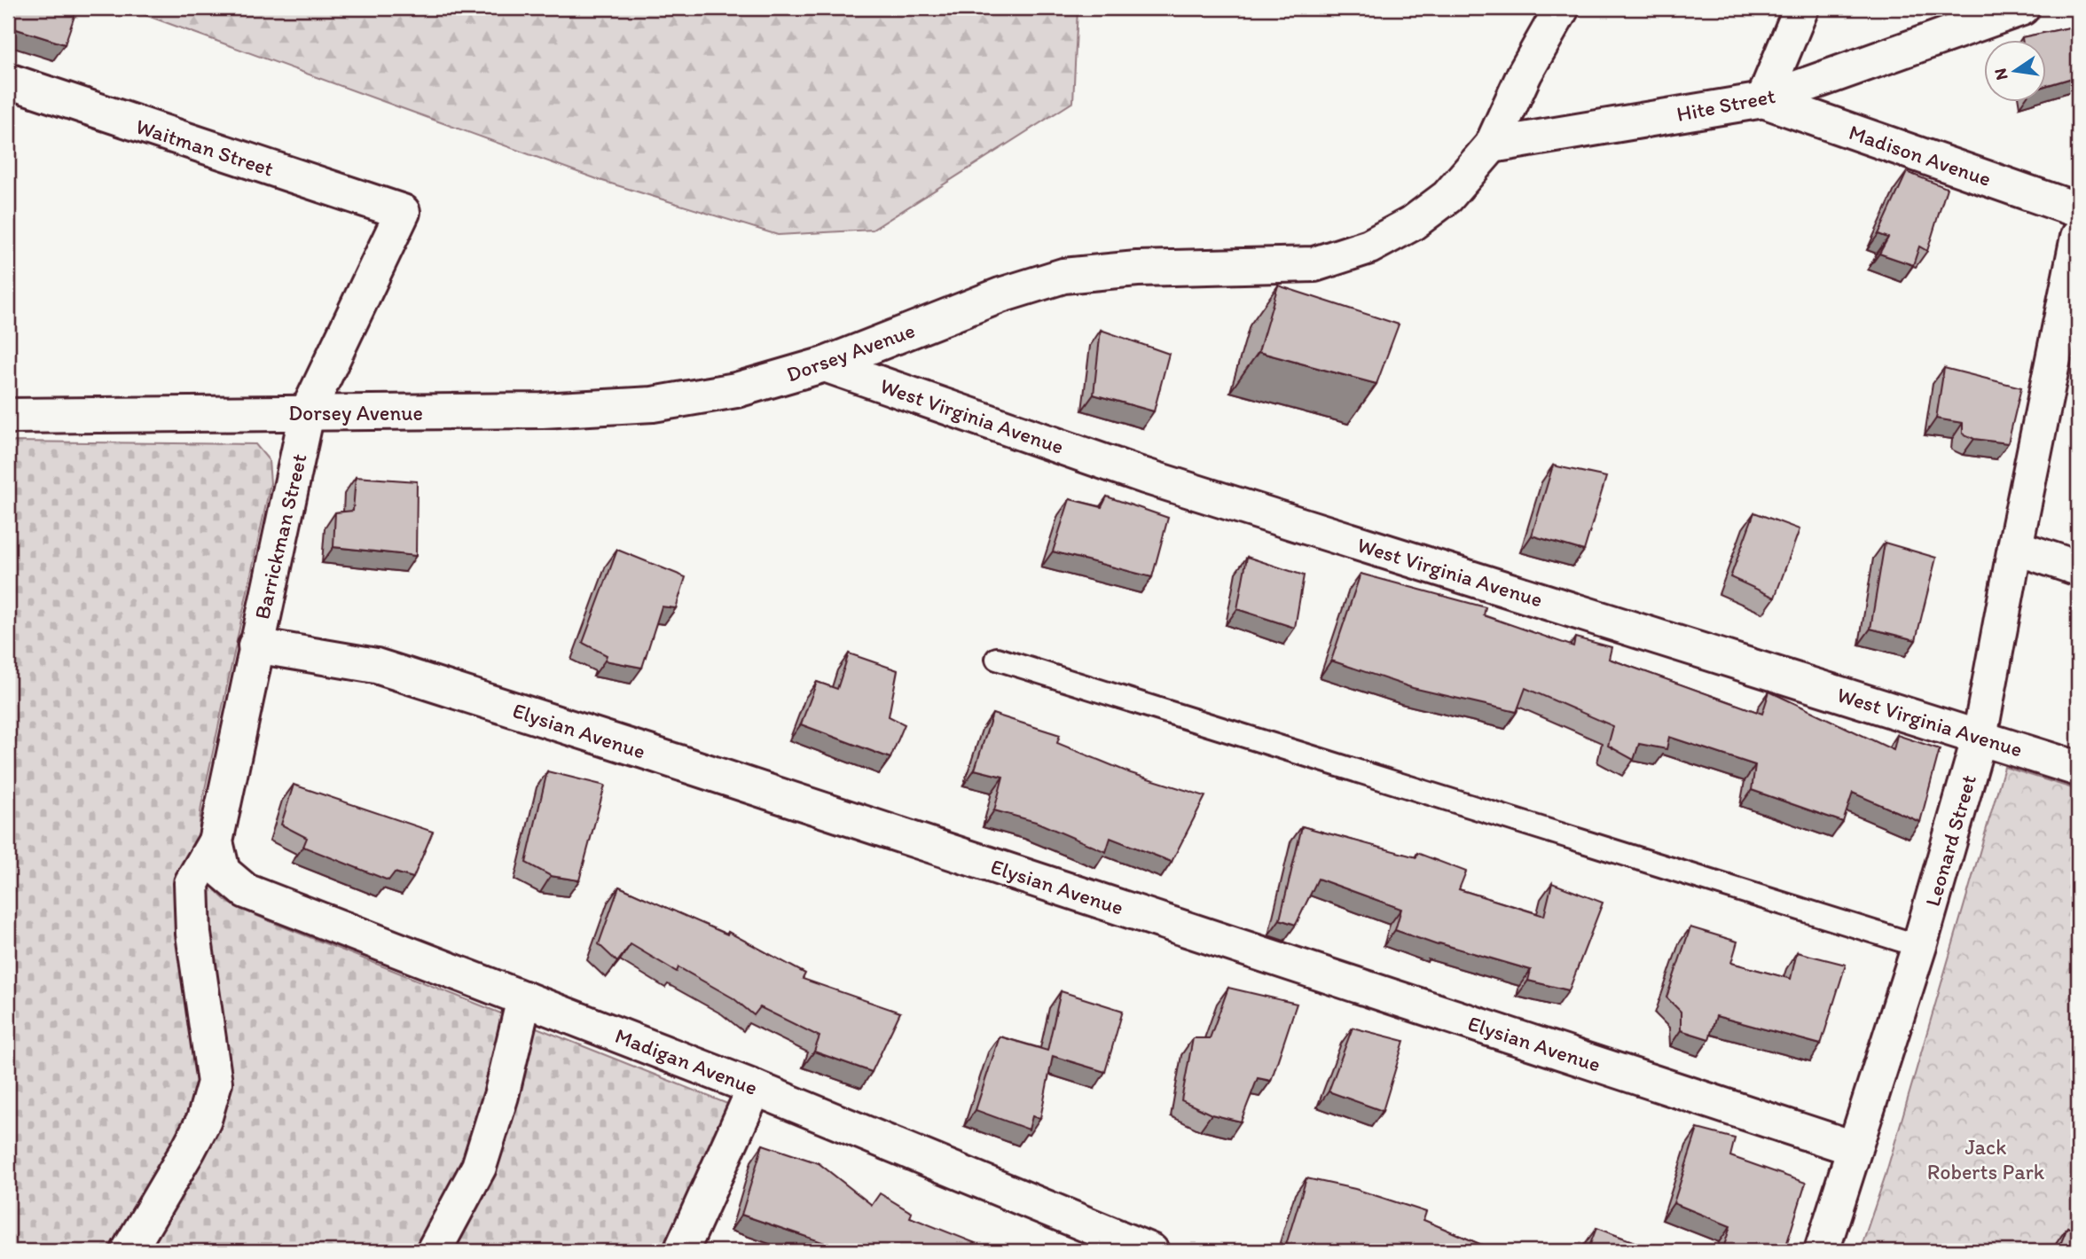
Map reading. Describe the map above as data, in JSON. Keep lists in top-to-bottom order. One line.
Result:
{"streets":{"street":["Hite Street","Waitman Street","Madison Avenue","Dorsey Avenue","West Virginia Avenue","Barrickman Street","Elysian Avenue","Leonard Street","Madigan Avenue"]},"crossings":[["Hite Street","Madison Avenue"],["Hite Street","Dorsey Avenue"],["Waitman Street","Barrickman Street"],["Dorsey Avenue","West Virginia Avenue"],["Dorsey Avenue","Barrickman Street"],["West Virginia Avenue","Leonard Street"],["Barrickman Street","Elysian Avenue"],["Barrickman Street","Madigan Avenue"],["Elysian Avenue","Leonard Street"]],"parks":["Jack Roberts Park"],"north":"left"}
